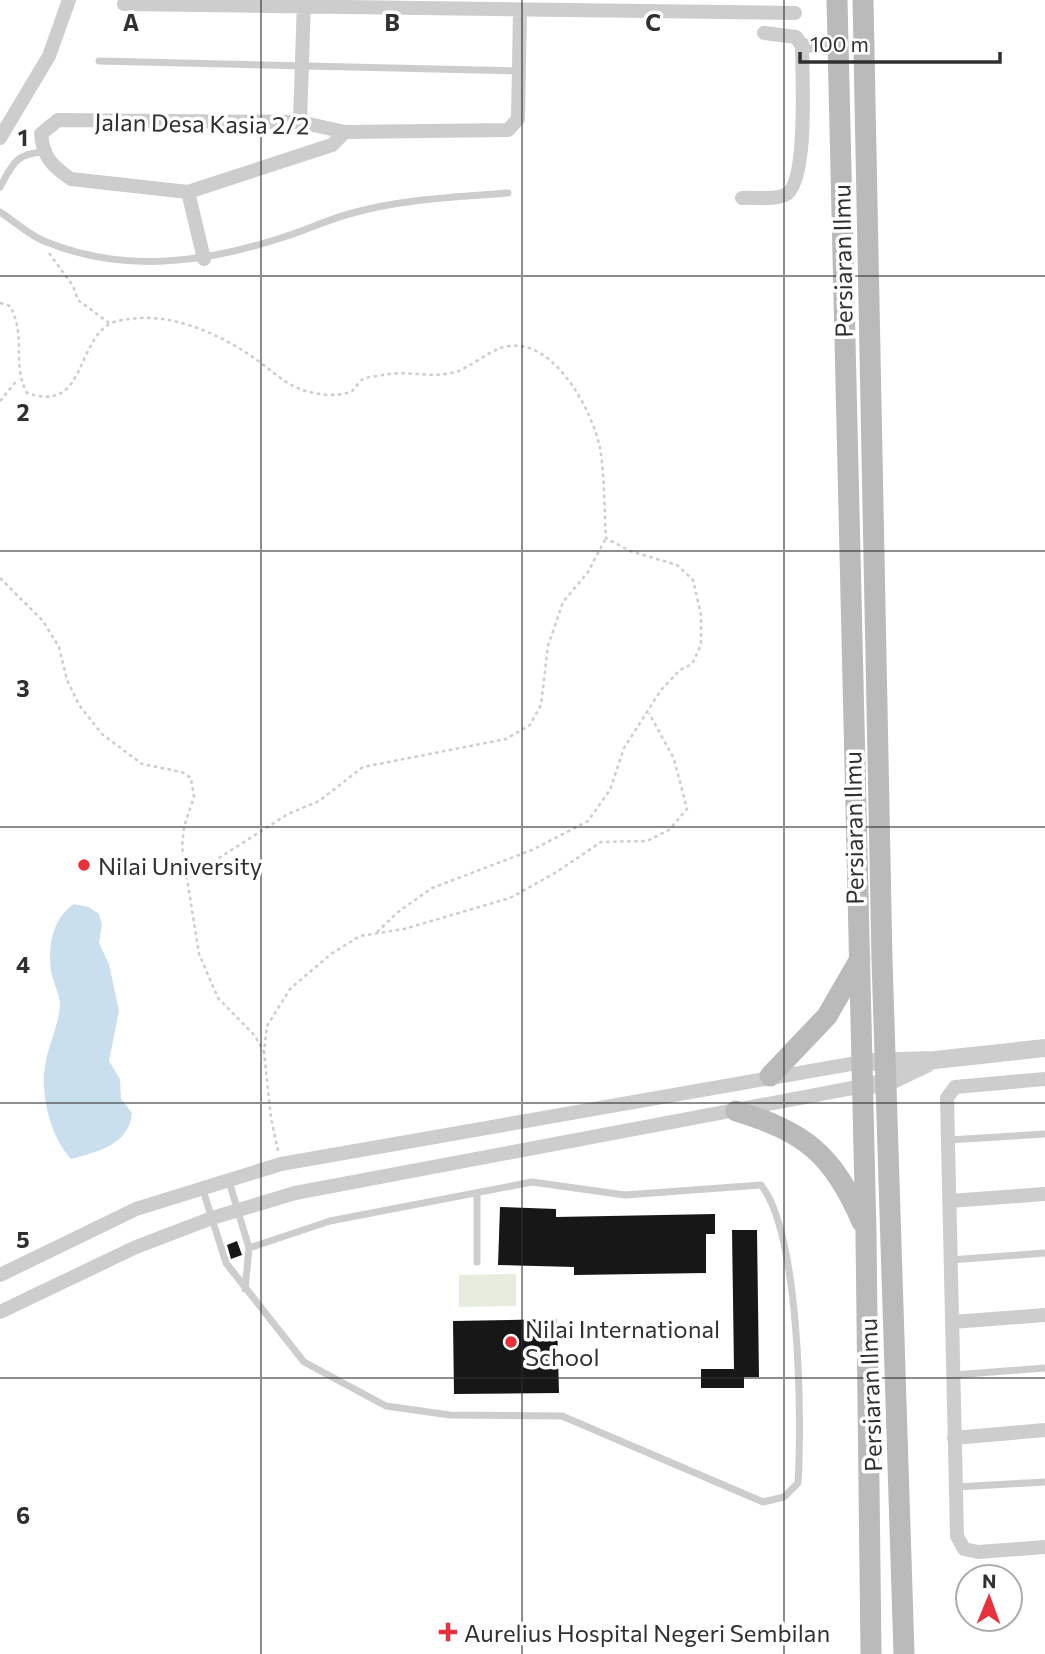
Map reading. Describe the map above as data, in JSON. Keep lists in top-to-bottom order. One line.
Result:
{"streets":{"main road":["Persiaran Ilmu"],"street":["Jalan Desa Kasia 2/2"]},"places":{"other":["Nilai University","Nilai International School"],"health":["Aurelius Hospital Negeri Sembilan"]},"scale_bar":"100 m","north":"top","grid":{"columns":["A","B","C"],"rows":["1","2","3","4","5","6"]}}
